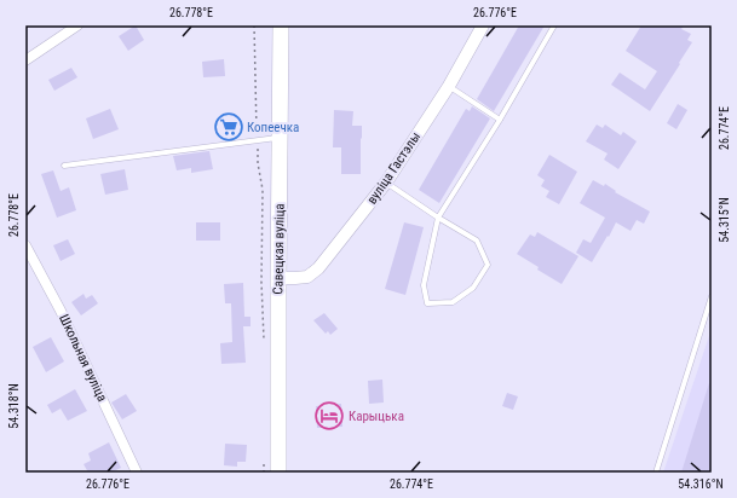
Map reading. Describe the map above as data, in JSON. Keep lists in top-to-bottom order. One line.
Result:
{"streets":{"main road":["Савецкая вуліца"],"street":["вуліца Гастэлы","Школьная вуліца"]},"crossings":[["вуліца Гастэлы","Савецкая вуліца"]],"places":{"supermarket":["Копеечка"],"hotel":["Карыцька"]},"coordinates":["26.778°E","26.776°E","26.774°E","54.315°N","54.318°N","54.316°N"]}
